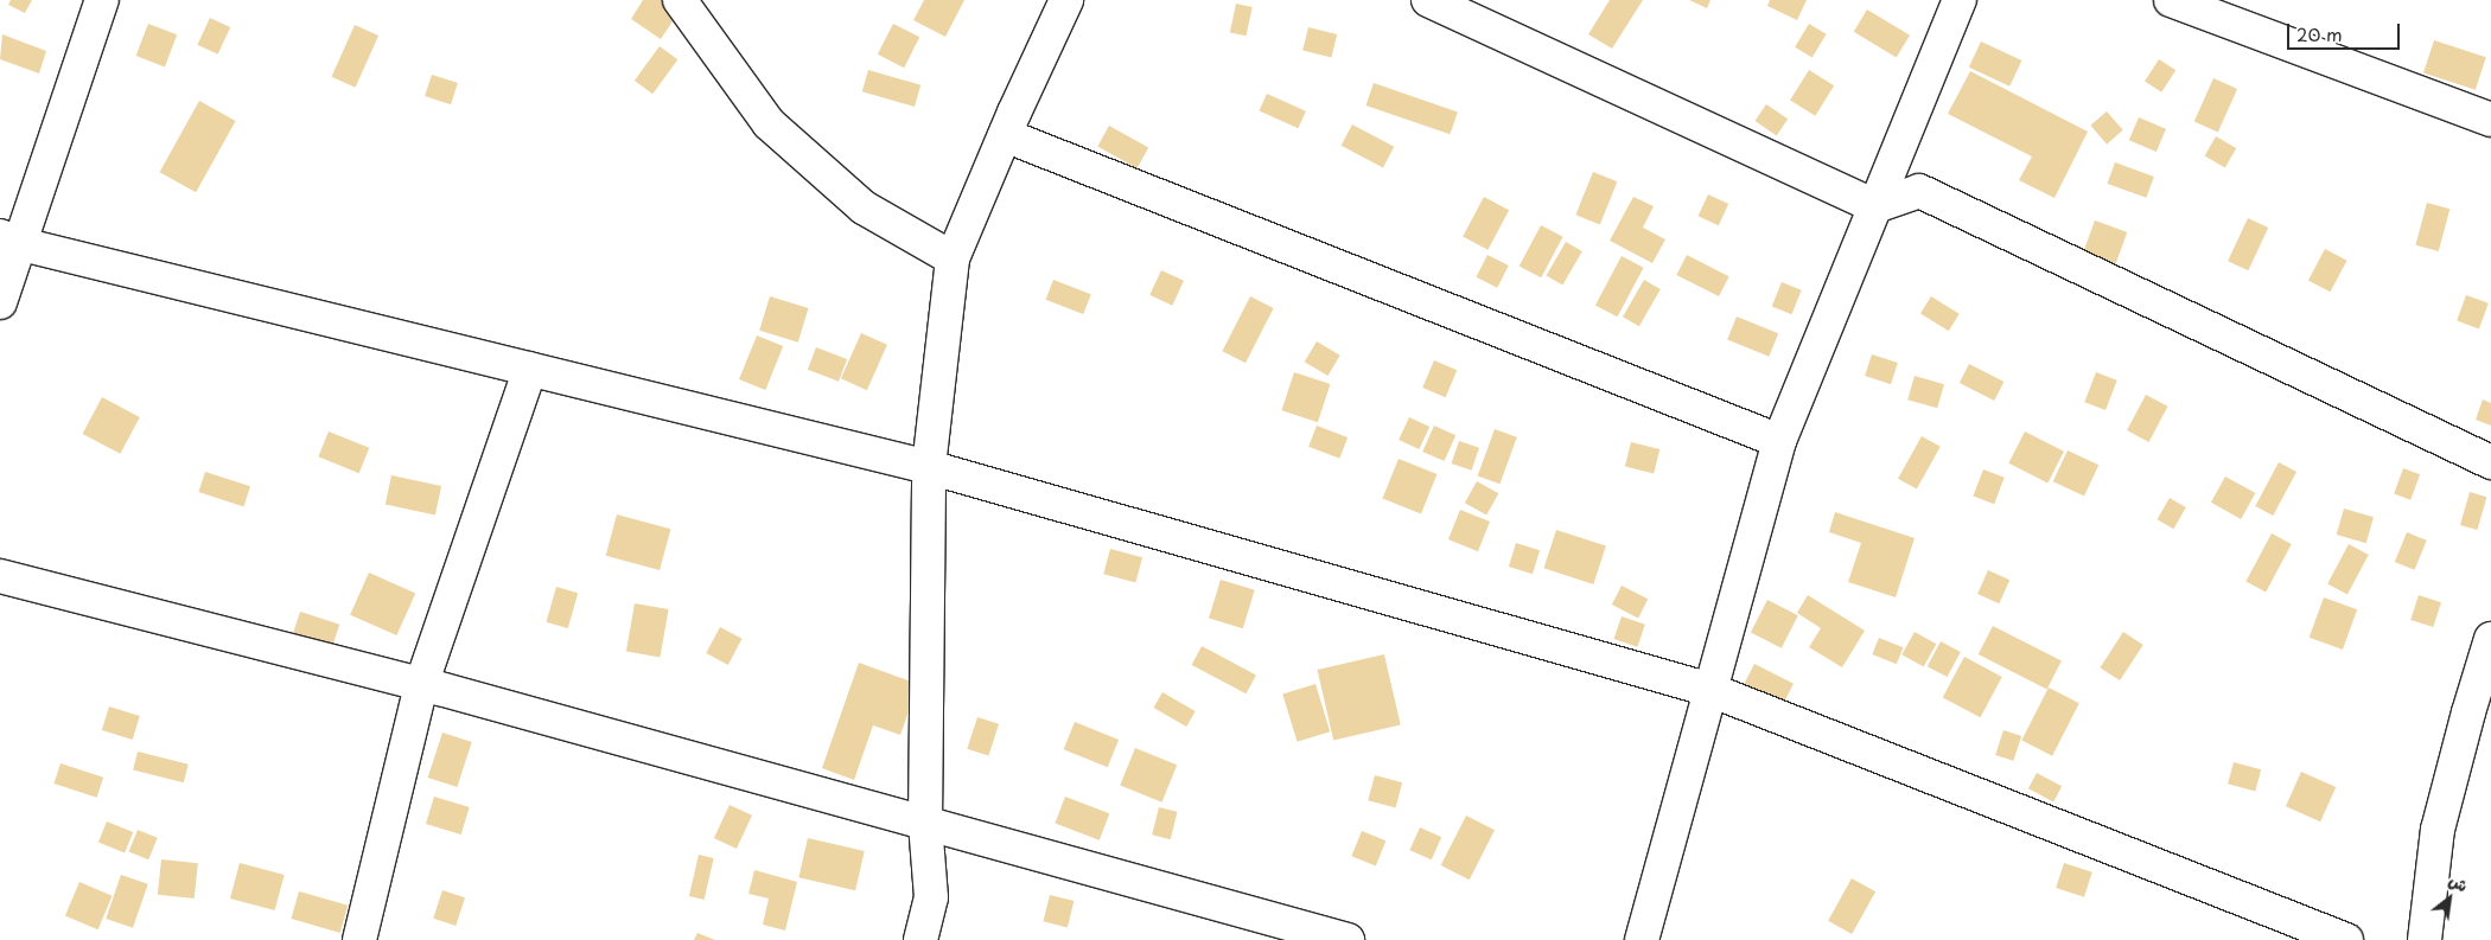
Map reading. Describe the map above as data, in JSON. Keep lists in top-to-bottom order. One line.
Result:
{"scale_bar":"20 m","north":"top right"}
